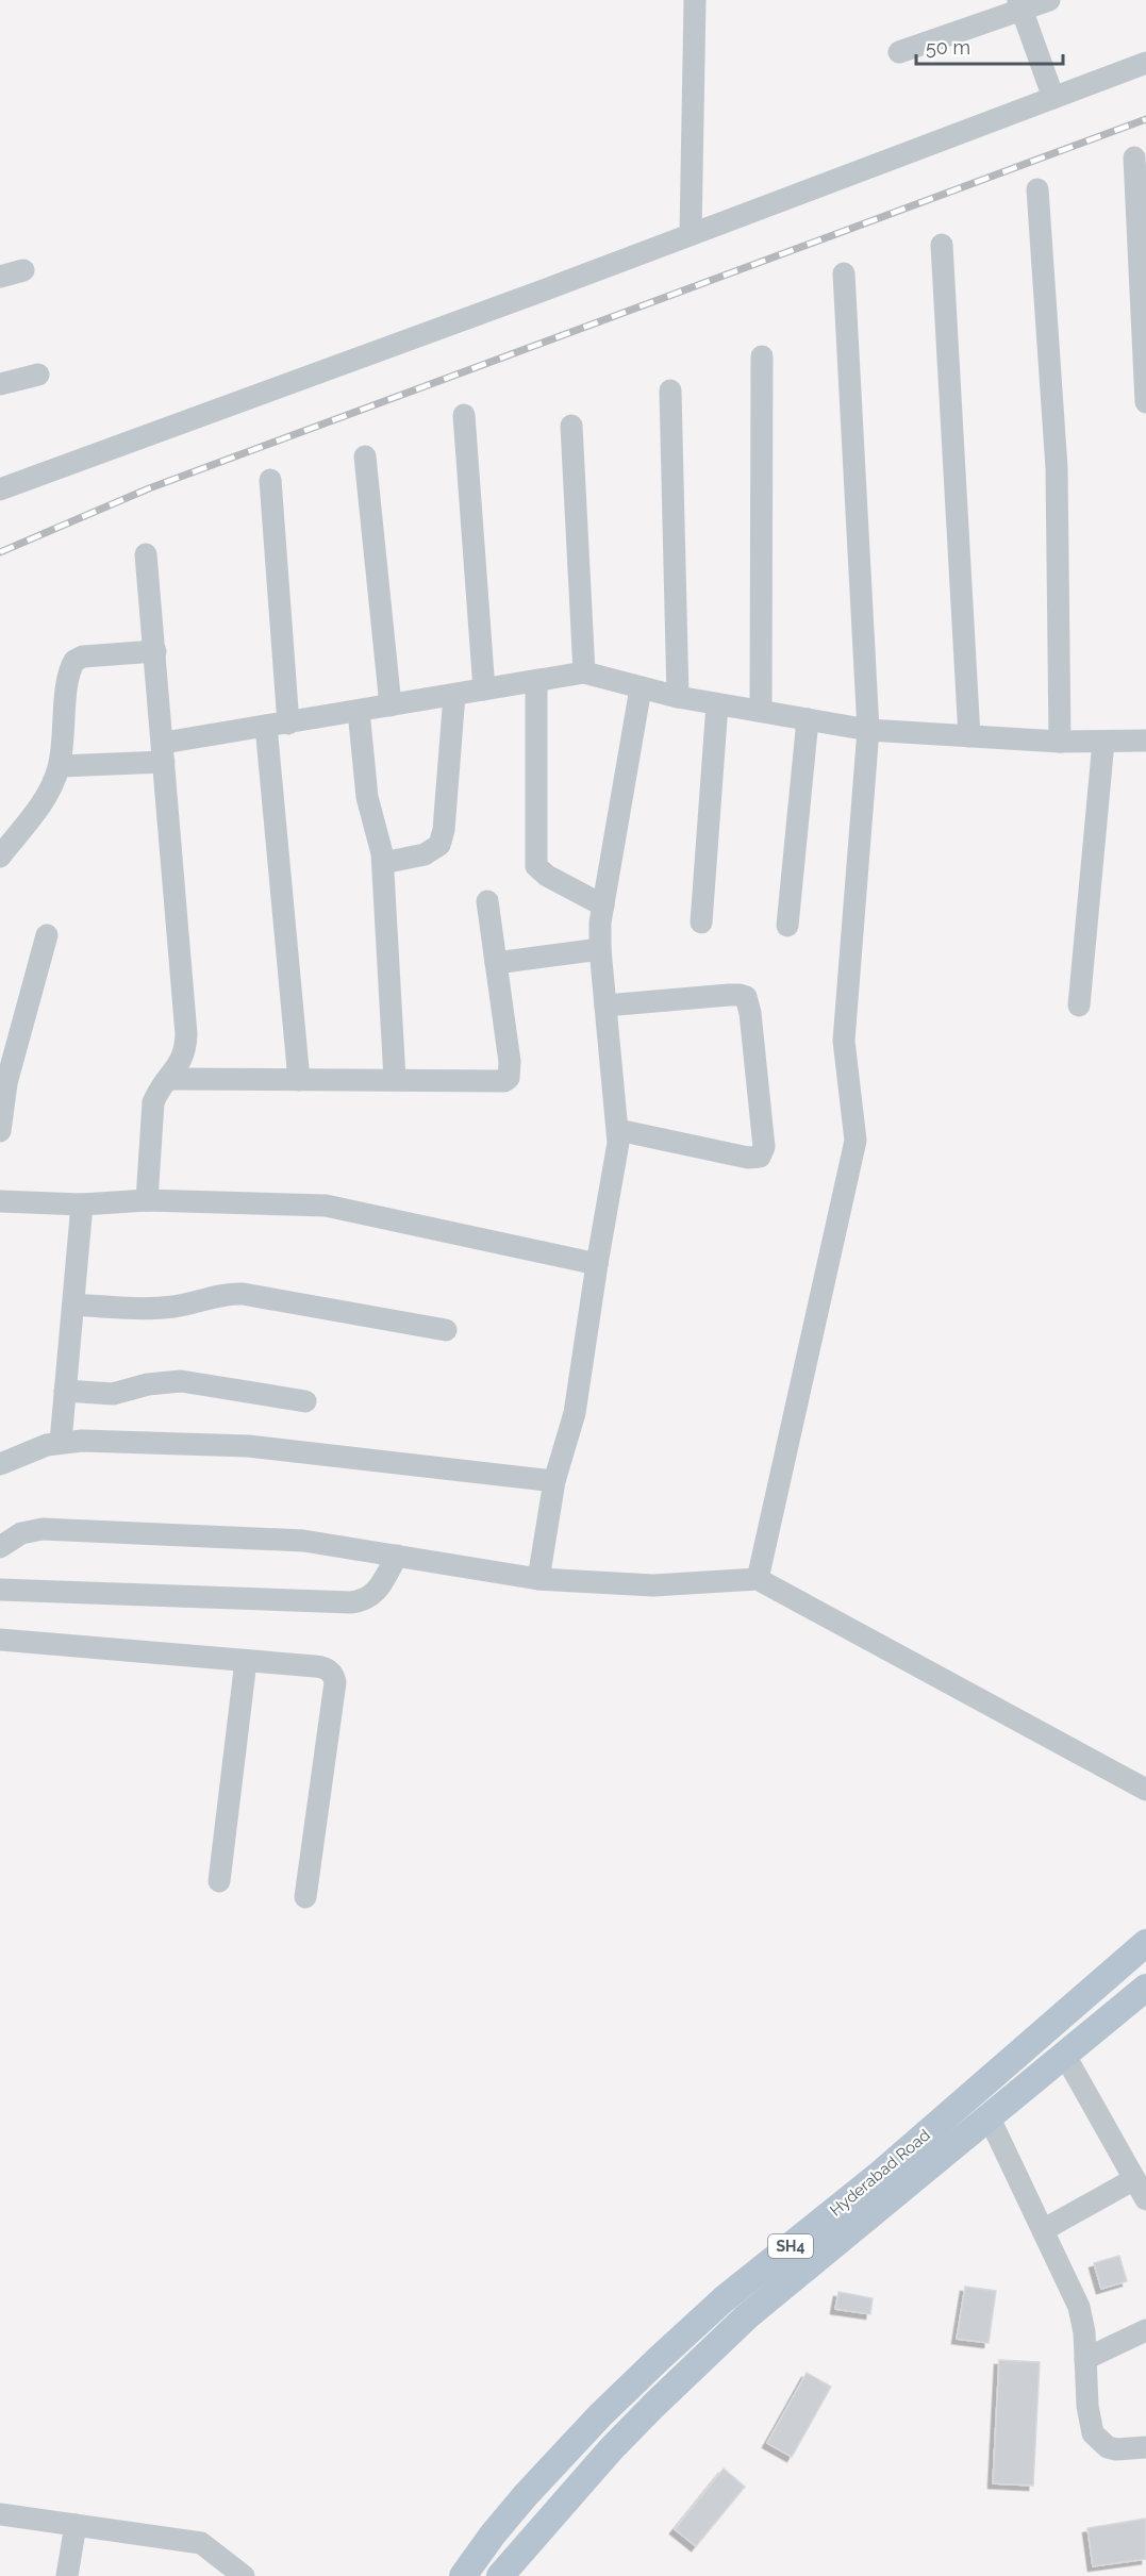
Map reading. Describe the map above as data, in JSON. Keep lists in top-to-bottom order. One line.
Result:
{"streets":{"main road":["Hyderabad Road","SH4"]},"scale_bar":"50 m"}
